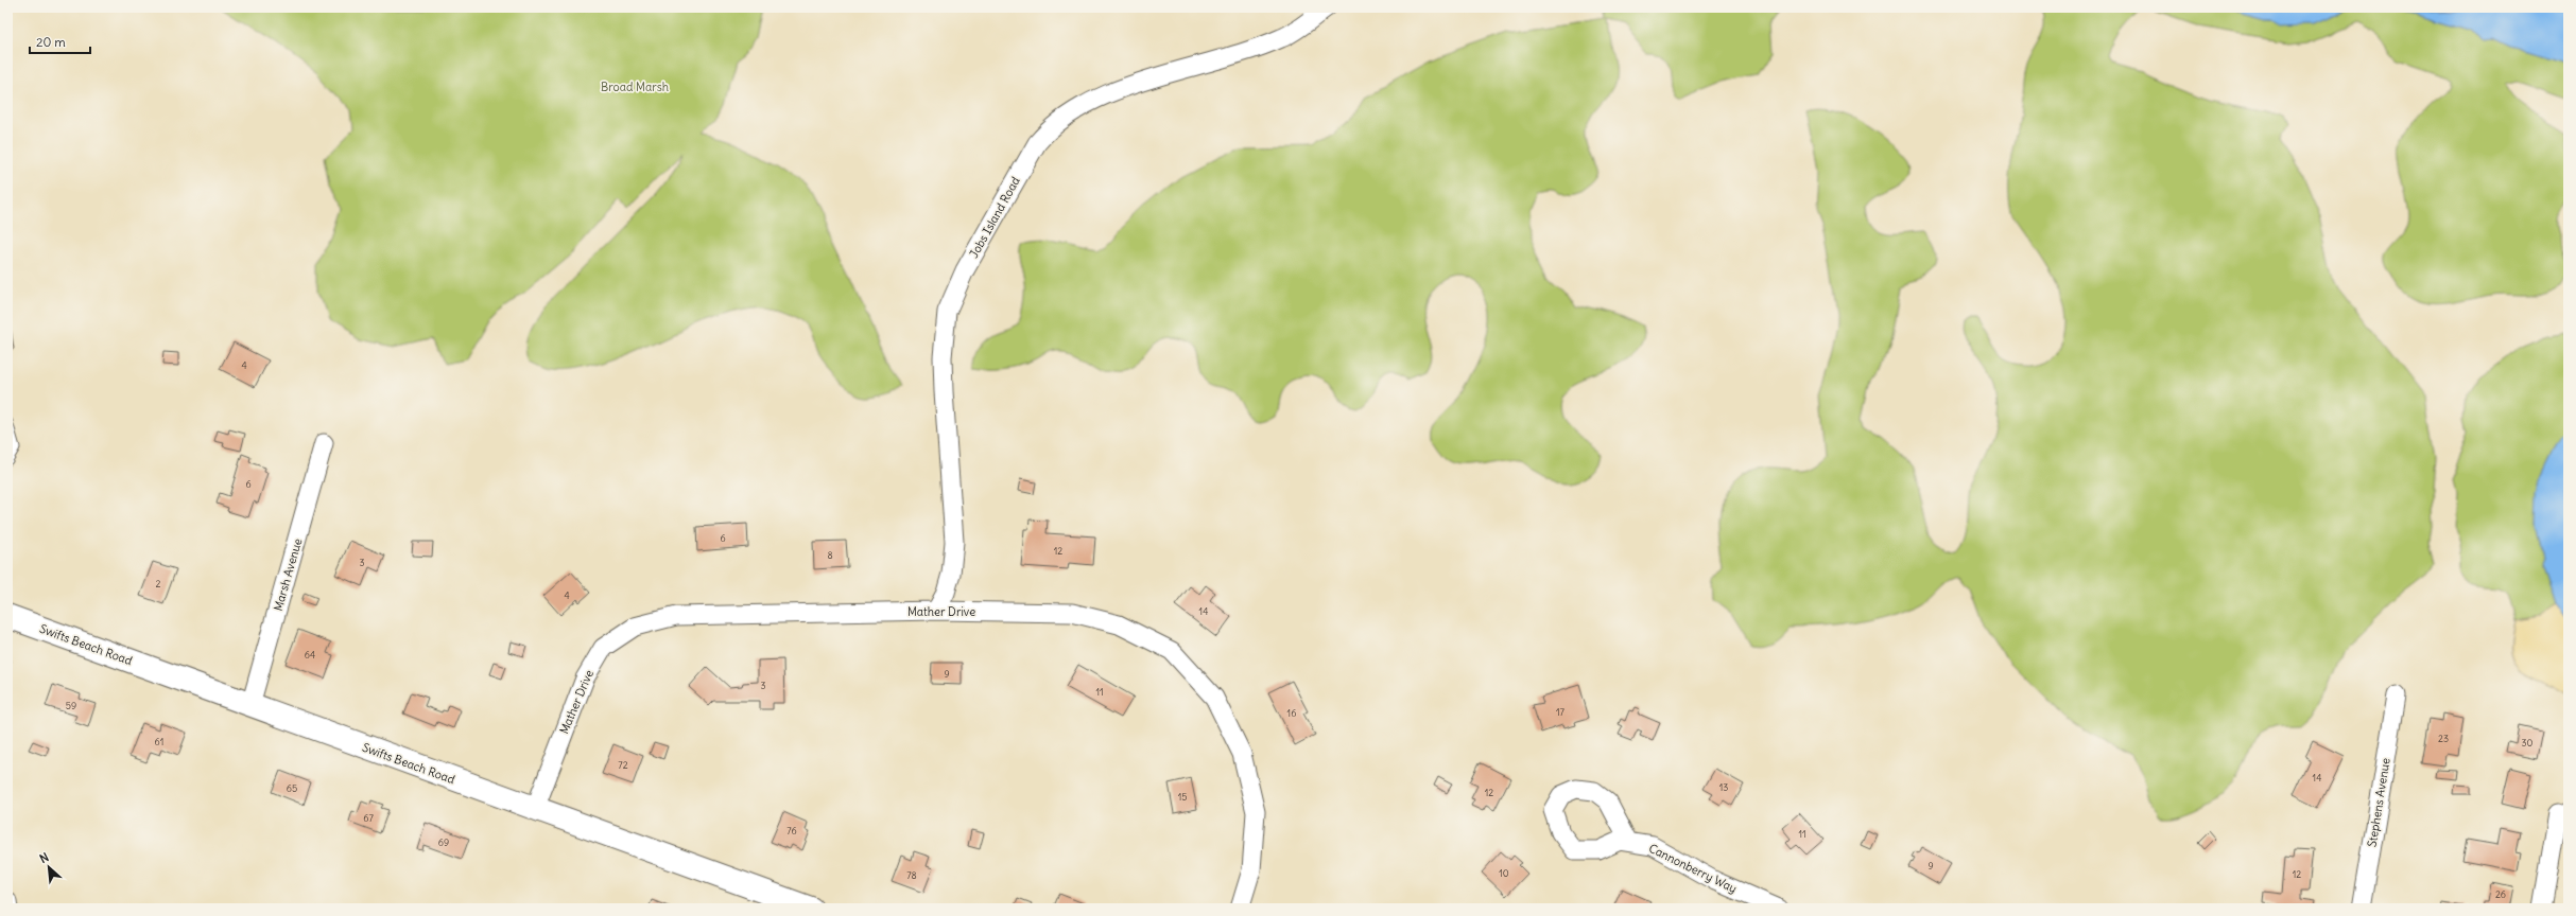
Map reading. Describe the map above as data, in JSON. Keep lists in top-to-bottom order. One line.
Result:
{"streets":{"street":["Jobs Island Road","Marsh Avenue","Mather Drive","Swifts Beach Road","Stephens Avenue","Cannonberry Way"]},"crossings":[["Jobs Island Road","Mather Drive"],["Marsh Avenue","Swifts Beach Road"],["Mather Drive","Swifts Beach Road"]],"parks":["Broad Marsh"],"house_numbers":["4","6","6","12","8","3","2","4","14","64","9","3","11","59","17","16","23","61","30","72","14","13","65","12","15","67","76","11","69","9","10","12","78","26"],"scale_bar":"20 m","north":"top left"}
